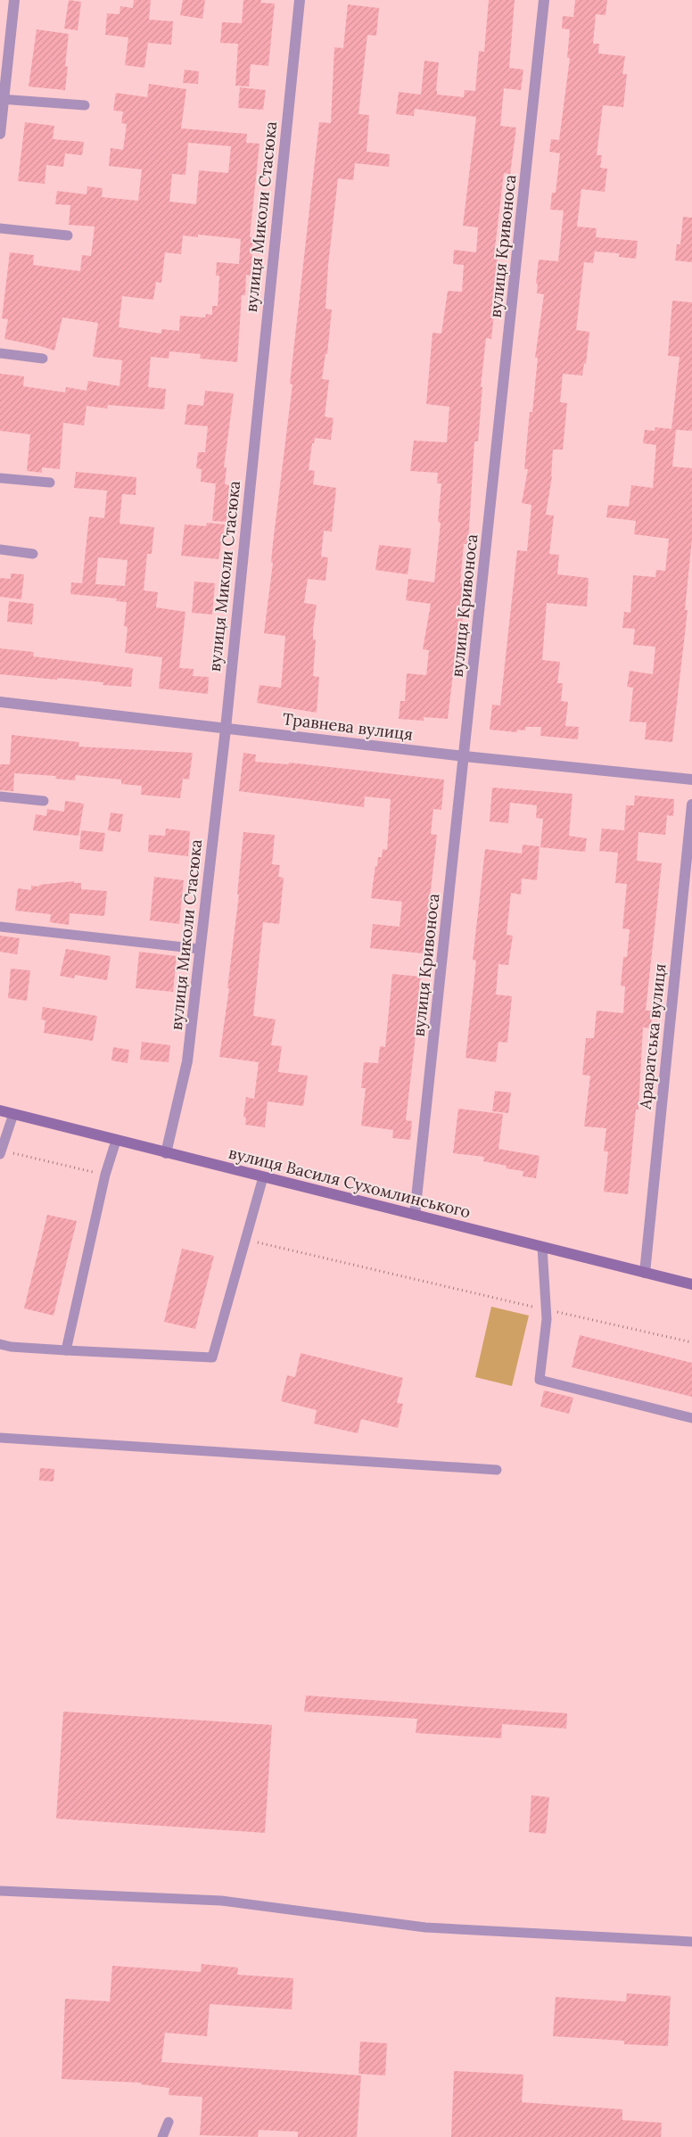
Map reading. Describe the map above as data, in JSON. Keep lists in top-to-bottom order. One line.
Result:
{"streets":{"main road":["вулиця Василя Сухомлинського"],"street":["вулиця Миколи Стасюка","вулиця Кривоноса","Травнева вулиця","Араратська вулиця"]},"crossings":[["вулиця Миколи Стасюка","Травнева вулиця"],["вулиця Миколи Стасюка","вулиця Василя Сухомлинського"],["вулиця Кривоноса","Травнева вулиця"],["вулиця Кривоноса","вулиця Василя Сухомлинського"],["Араратська вулиця","вулиця Василя Сухомлинського"]]}
